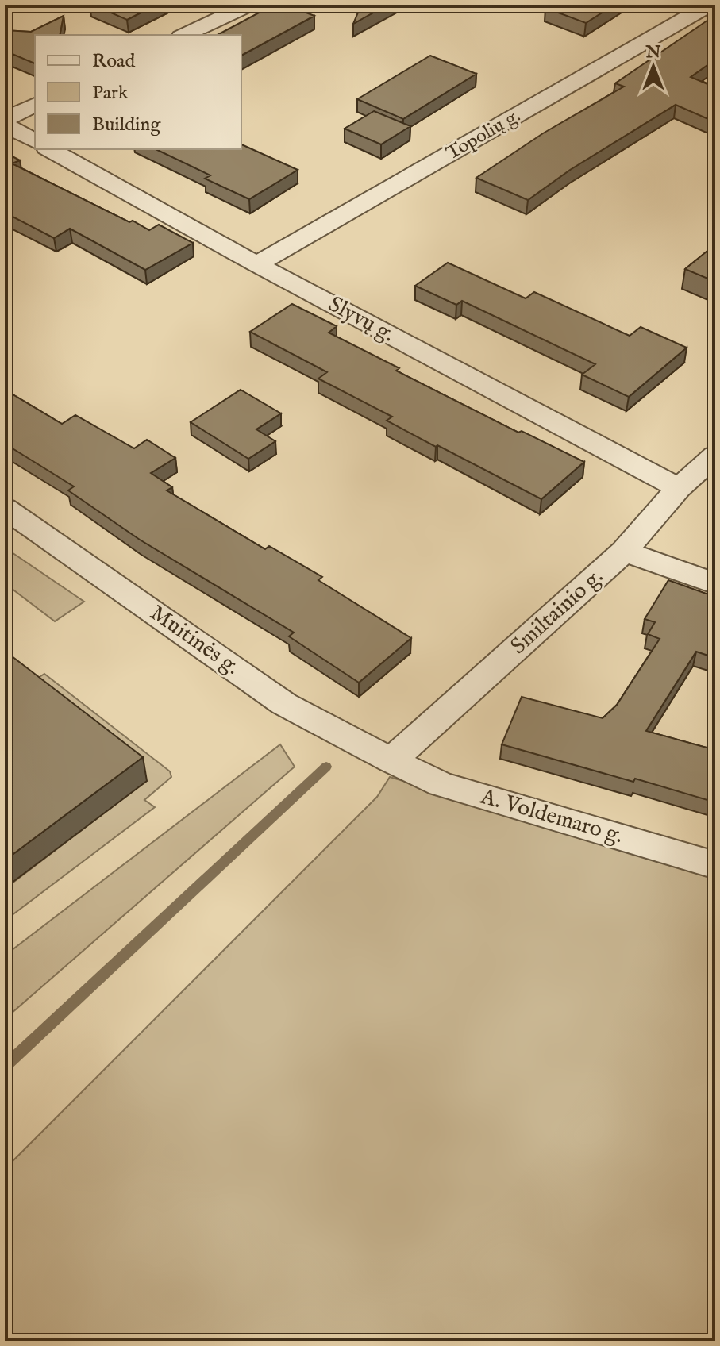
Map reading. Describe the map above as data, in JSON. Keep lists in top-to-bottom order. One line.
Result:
{"streets":{"street":["Topolių g.","Slyvų g.","Smiltainio g.","Muitinės g.","A. Voldemaro g."]},"crossings":[["Topolių g.","Slyvų g."],["Slyvų g.","Smiltainio g."],["Smiltainio g.","Muitinės g."],["Smiltainio g.","A. Voldemaro g."],["Muitinės g.","A. Voldemaro g."]],"legend":["Road","Park","Building"],"north":"top"}
